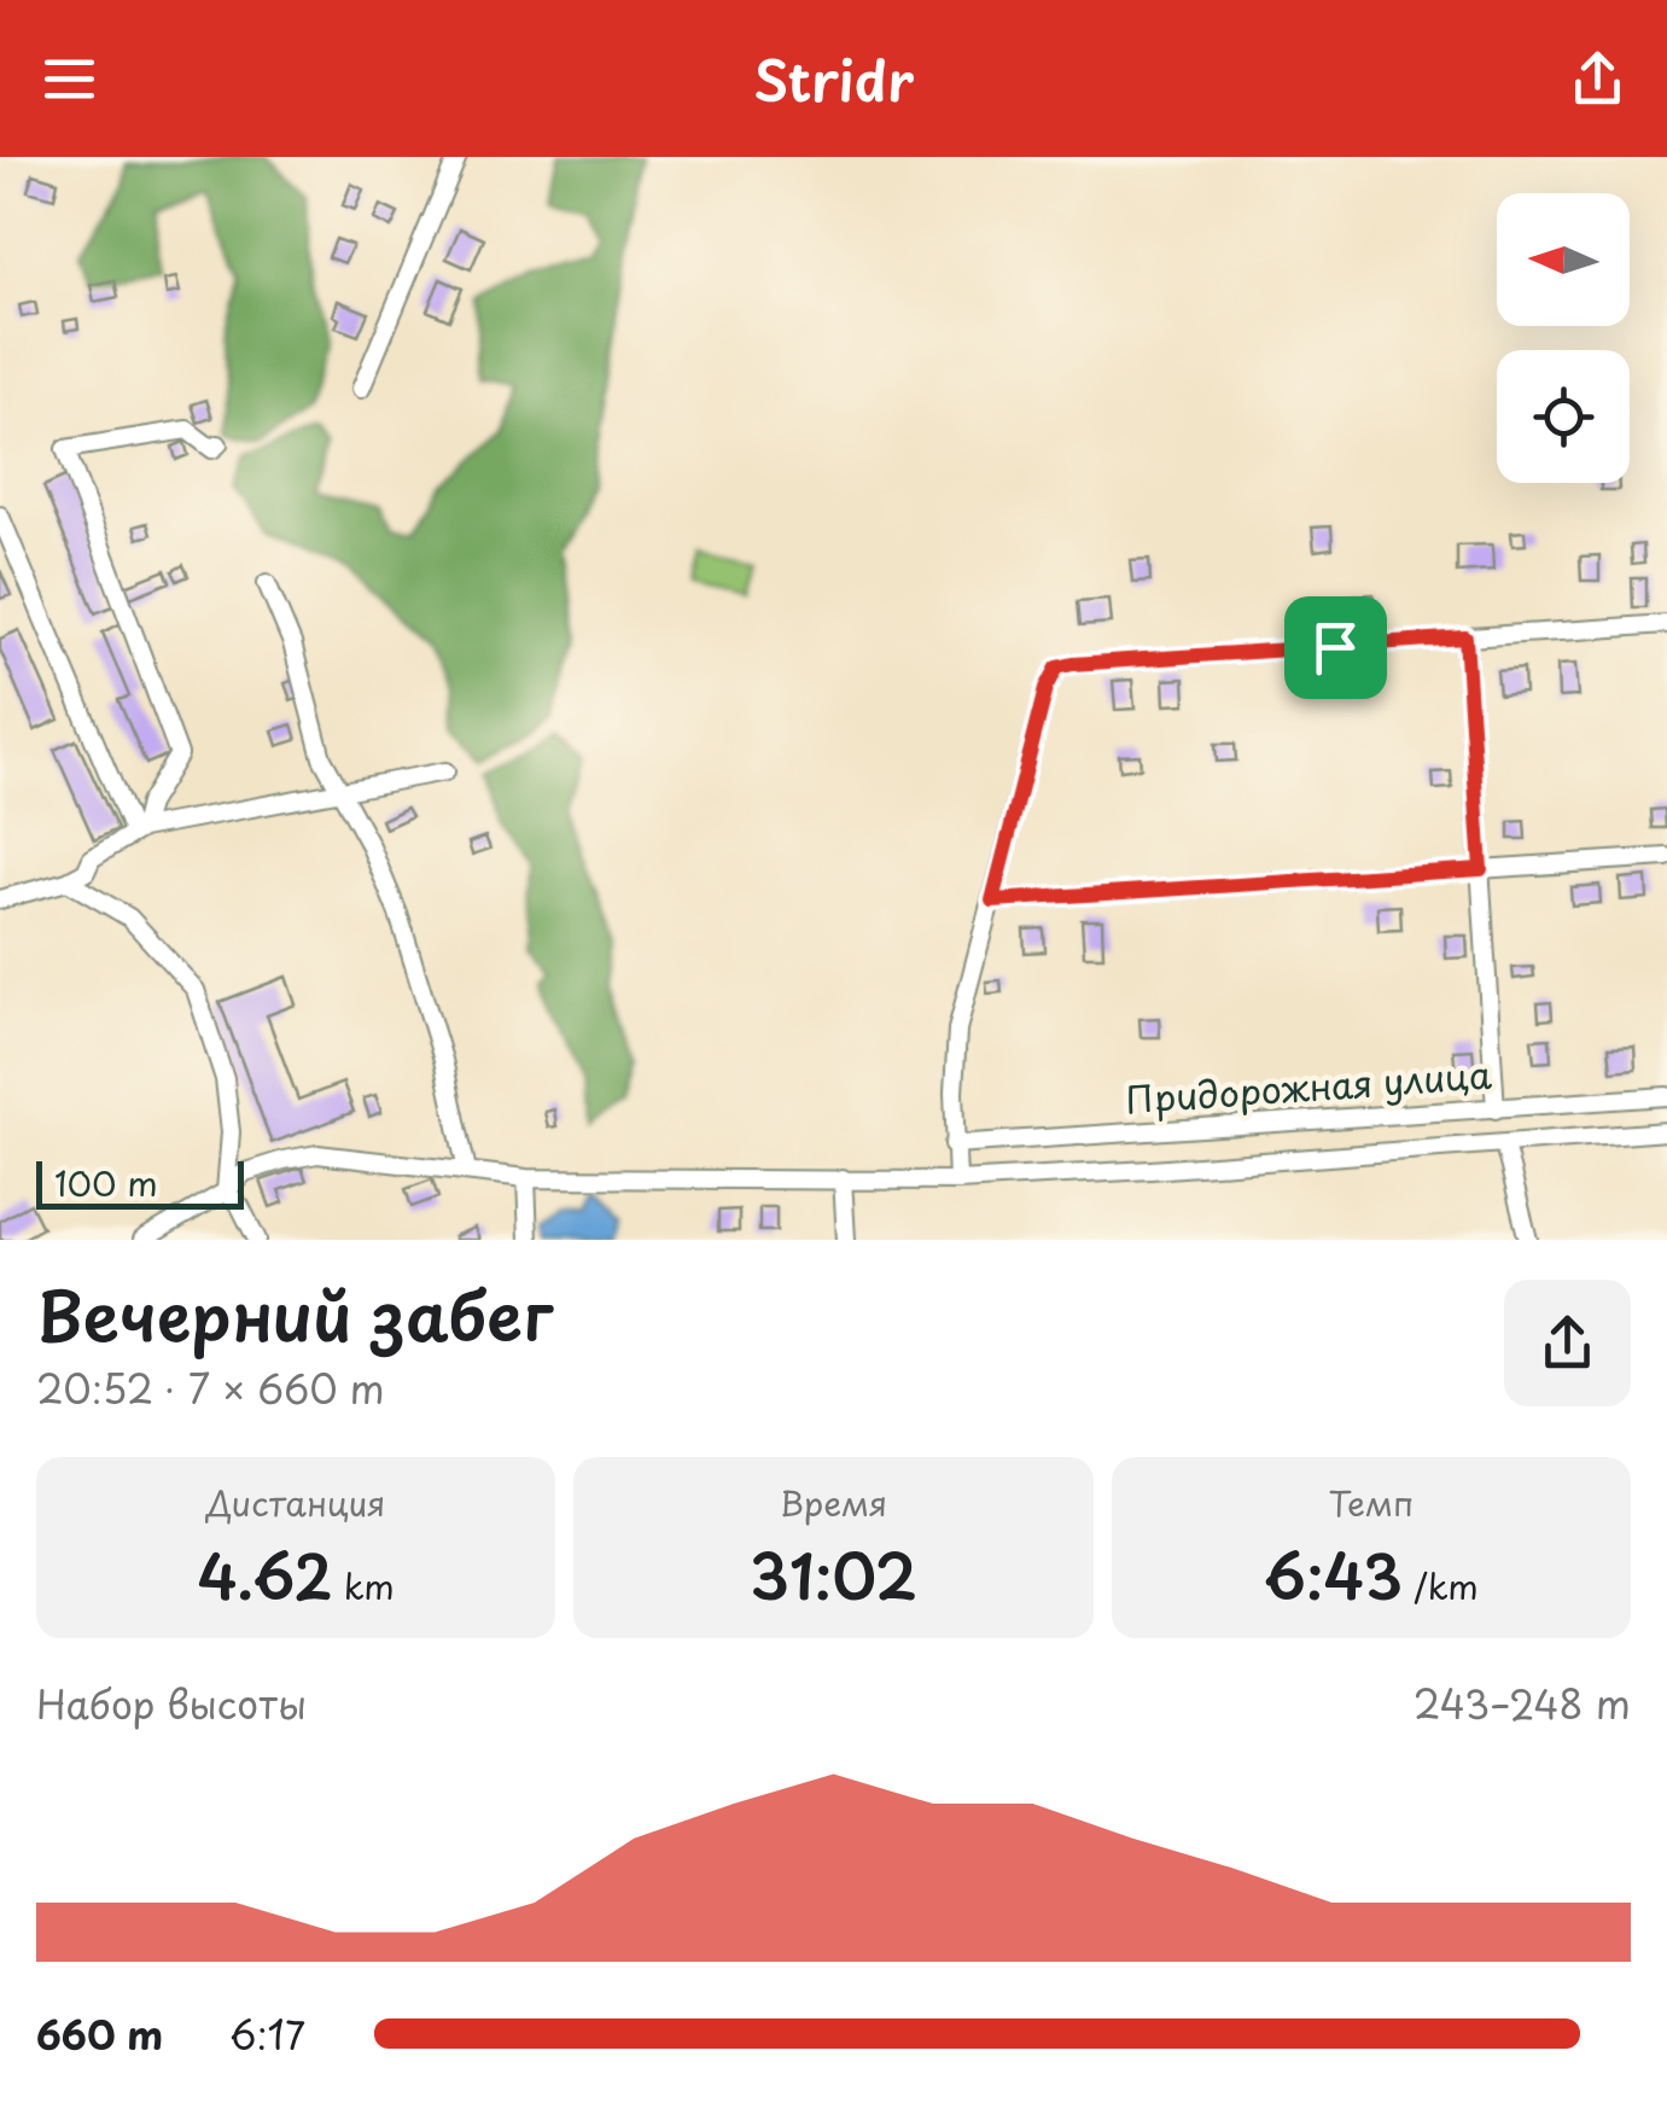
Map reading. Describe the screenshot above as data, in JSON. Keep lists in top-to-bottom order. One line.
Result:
{"streets":{"street":["Придорожная улица"]},"scale_bar":"100 m","north":"left","page":{"header":"Stridr","scale":"100 m","heading":["Вечерний забег","20:52 · 7 × 660 m"],"stats":[["Дистанция","4.62 km"],["Время","31:02"],["Темп","6:43 /km"]],"chart":["Набор высоты","243–248 m"],"list":[{"name":"660 m","note":"6:17"}]}}
